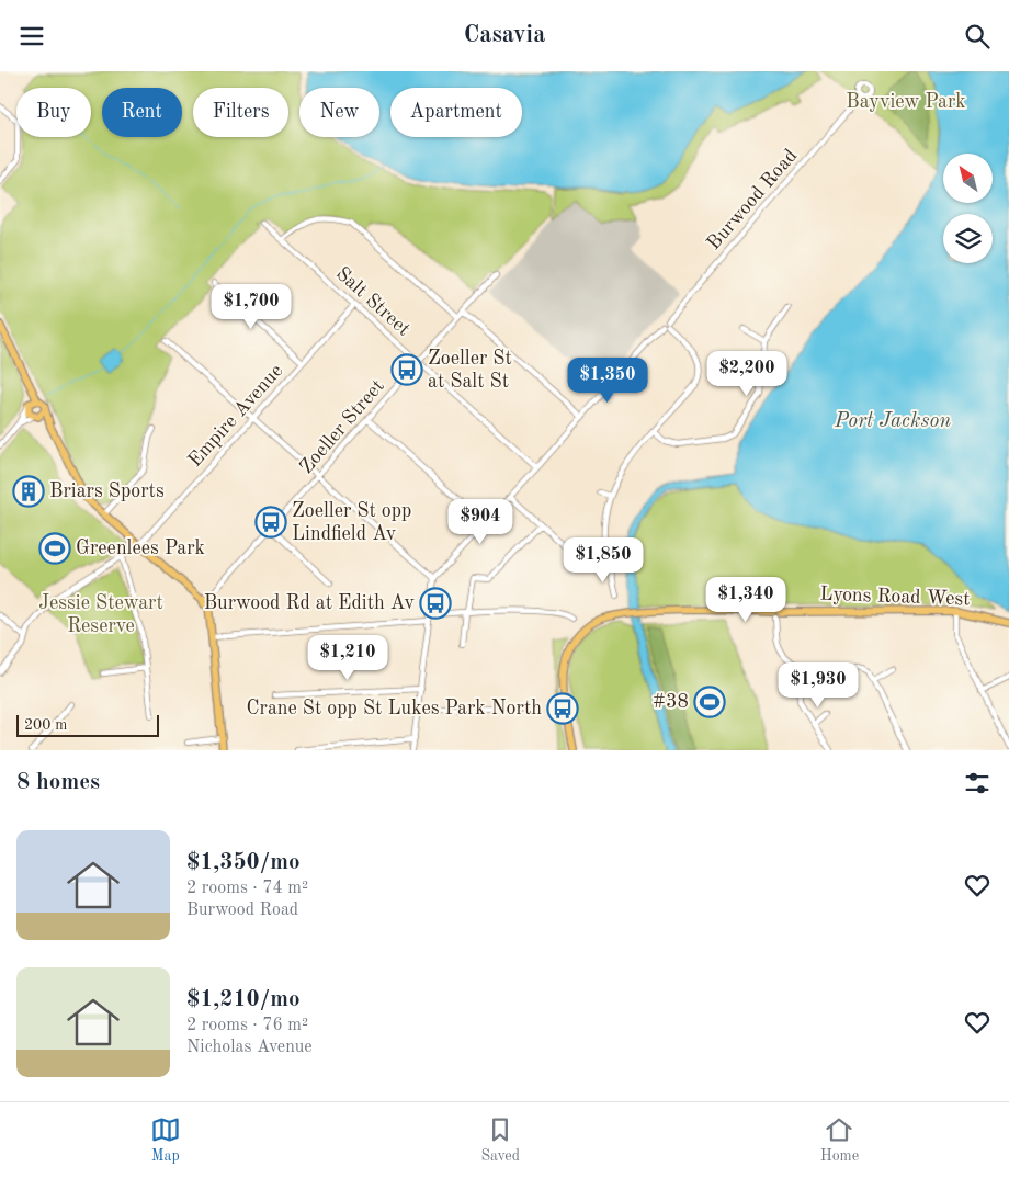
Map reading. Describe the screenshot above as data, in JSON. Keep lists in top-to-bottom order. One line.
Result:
{"streets":{"main road":["Lyons Road West"],"street":["Burwood Road","Salt Street","Empire Avenue","Zoeller Street"]},"crossings":[["Burwood Road","Salt Street"],["Salt Street","Empire Avenue"],["Salt Street","Zoeller Street"]],"water":["Port Jackson"],"parks":["Bayview Park","Jessie Stewart Reserve"],"places":{"bus stop":["Zoeller St at Salt St","Zoeller St opp Lindfield Av","Burwood Rd at Edith Av","Crane St opp St Lukes Park North"],"building":["Briars Sports"],"sports":["Greenlees Park","#38"]},"scale_bar":"200 m","north":"top left","page":{"header":"Casavia","chip":["Buy","Rent","Filters","New","Apartment"],"price":["$1,700","$2,200","$1,350","$904","$1,850","$1,340","$1,210","$1,930"],"scale":"200 m","heading":"8 homes","list":[{"name":"$1,350/mo","note":"2 rooms · 74 m² · Burwood Road"},{"name":"$1,210/mo","note":"2 rooms · 76 m² · Nicholas Avenue"}],"tabs":["Map","Saved","Home"]}}
